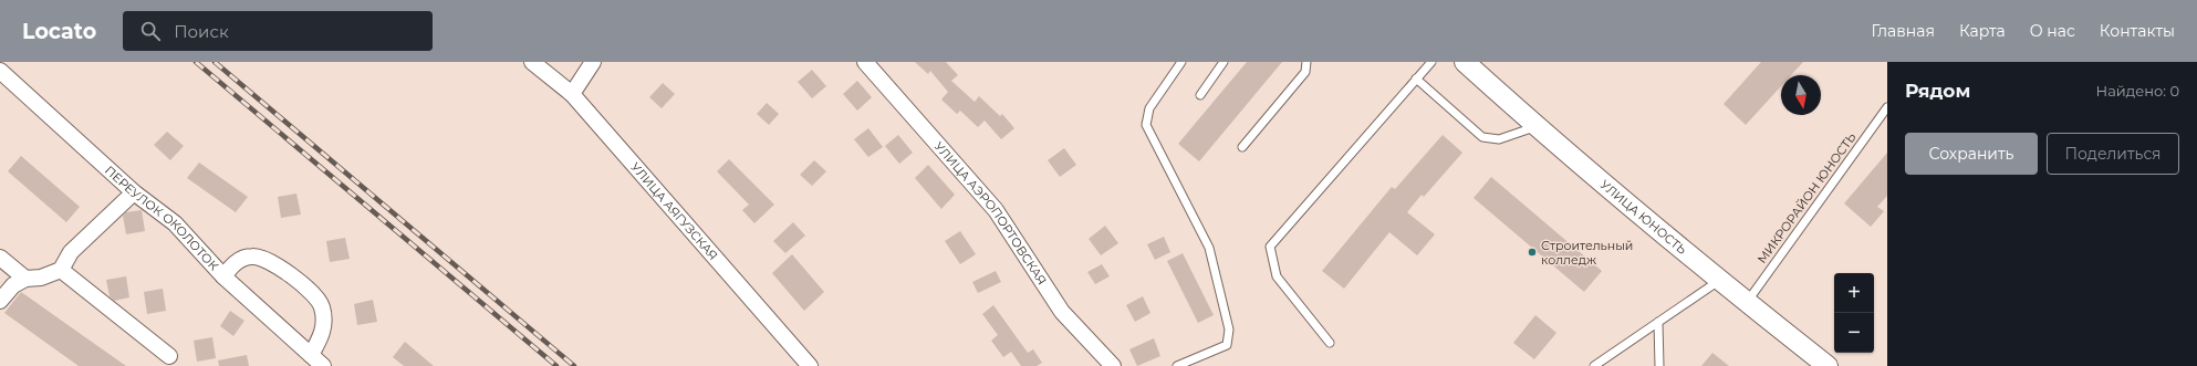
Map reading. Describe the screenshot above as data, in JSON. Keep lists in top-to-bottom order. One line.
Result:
{"streets":{"street":["УЛИЦА АЯГУЗСКАЯ","УЛИЦА АЭРОПОРТОВСКАЯ","УЛИЦА ЮНОСТЬ","ПЕРЕУЛОК ОКОЛОТОК"],"lane":["МИКРОРАЙОН ЮНОСТЬ"]},"crossings":[["МИКРОРАЙОН ЮНОСТЬ","УЛИЦА ЮНОСТЬ"]],"places":["Строительный колледж"],"north":"bottom","page":{"header":"Locato","search":"Поиск","nav":["Главная","Карта","О нас","Контакты"],"heading":["Рядом","Найдено: 0"],"buttons":["Сохранить","Поделиться"],"map_buttons":["+","−"]}}
